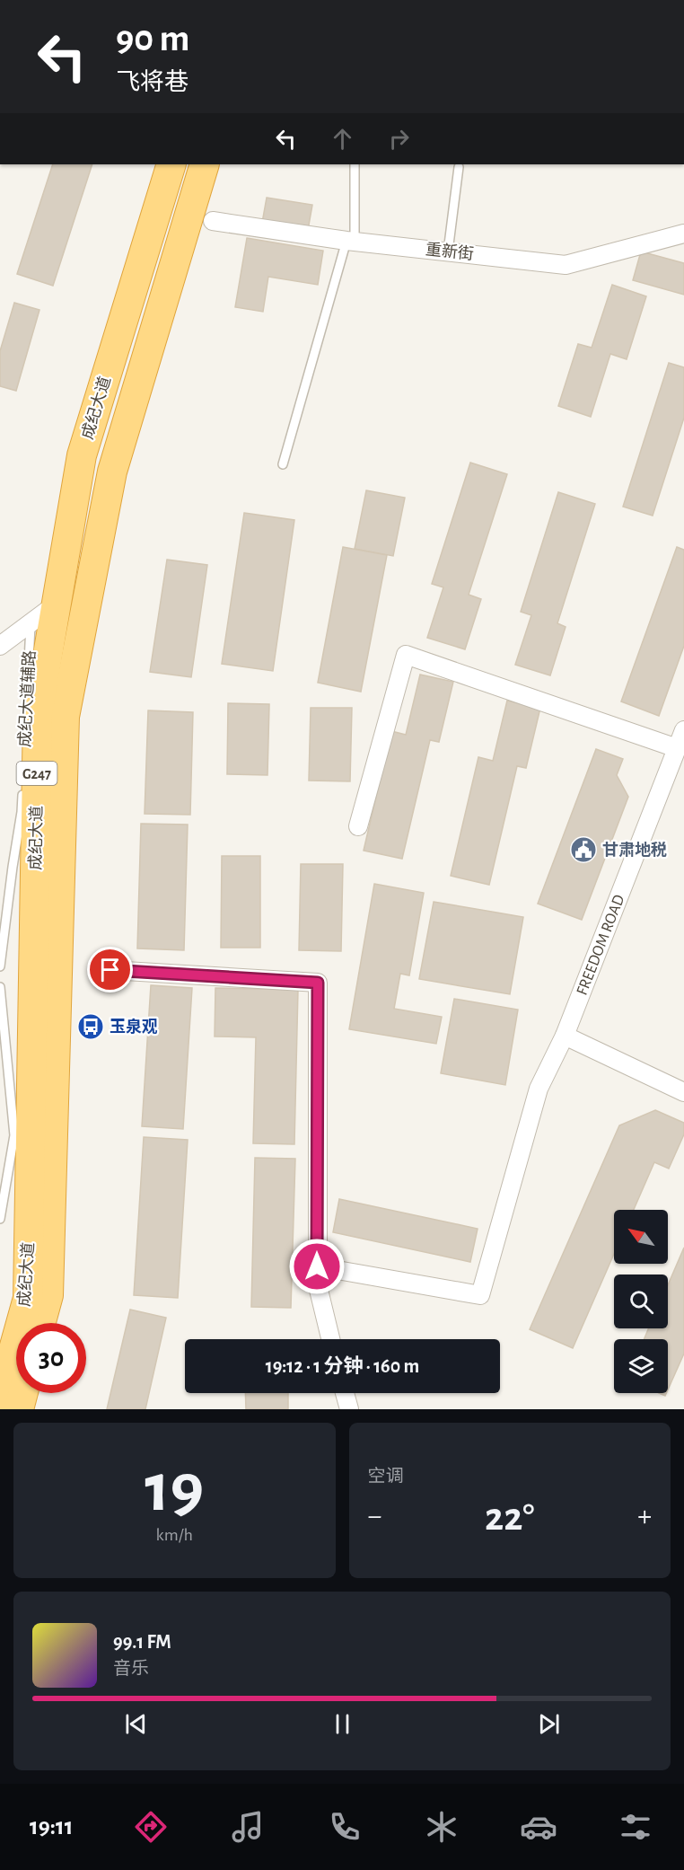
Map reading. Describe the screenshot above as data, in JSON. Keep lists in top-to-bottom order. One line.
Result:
{"streets":{"highway":["成纪大道","G247"],"street":["重新街","FREEDOM ROAD"],"lane":["成纪大道辅路"]},"places":{"public building":["甘肃地税"],"bus stop":["玉泉观"]},"north":"top left","page":{"turn":["90 m","飞将巷"],"limit":"30","trip":"19:12 · 1 分钟 · 160 m","tile":[["19","km/h"],"空调"],"heat":["−","22°","+"],"song":["99.1 FM","音乐"],"tabs":"19:11"}}
